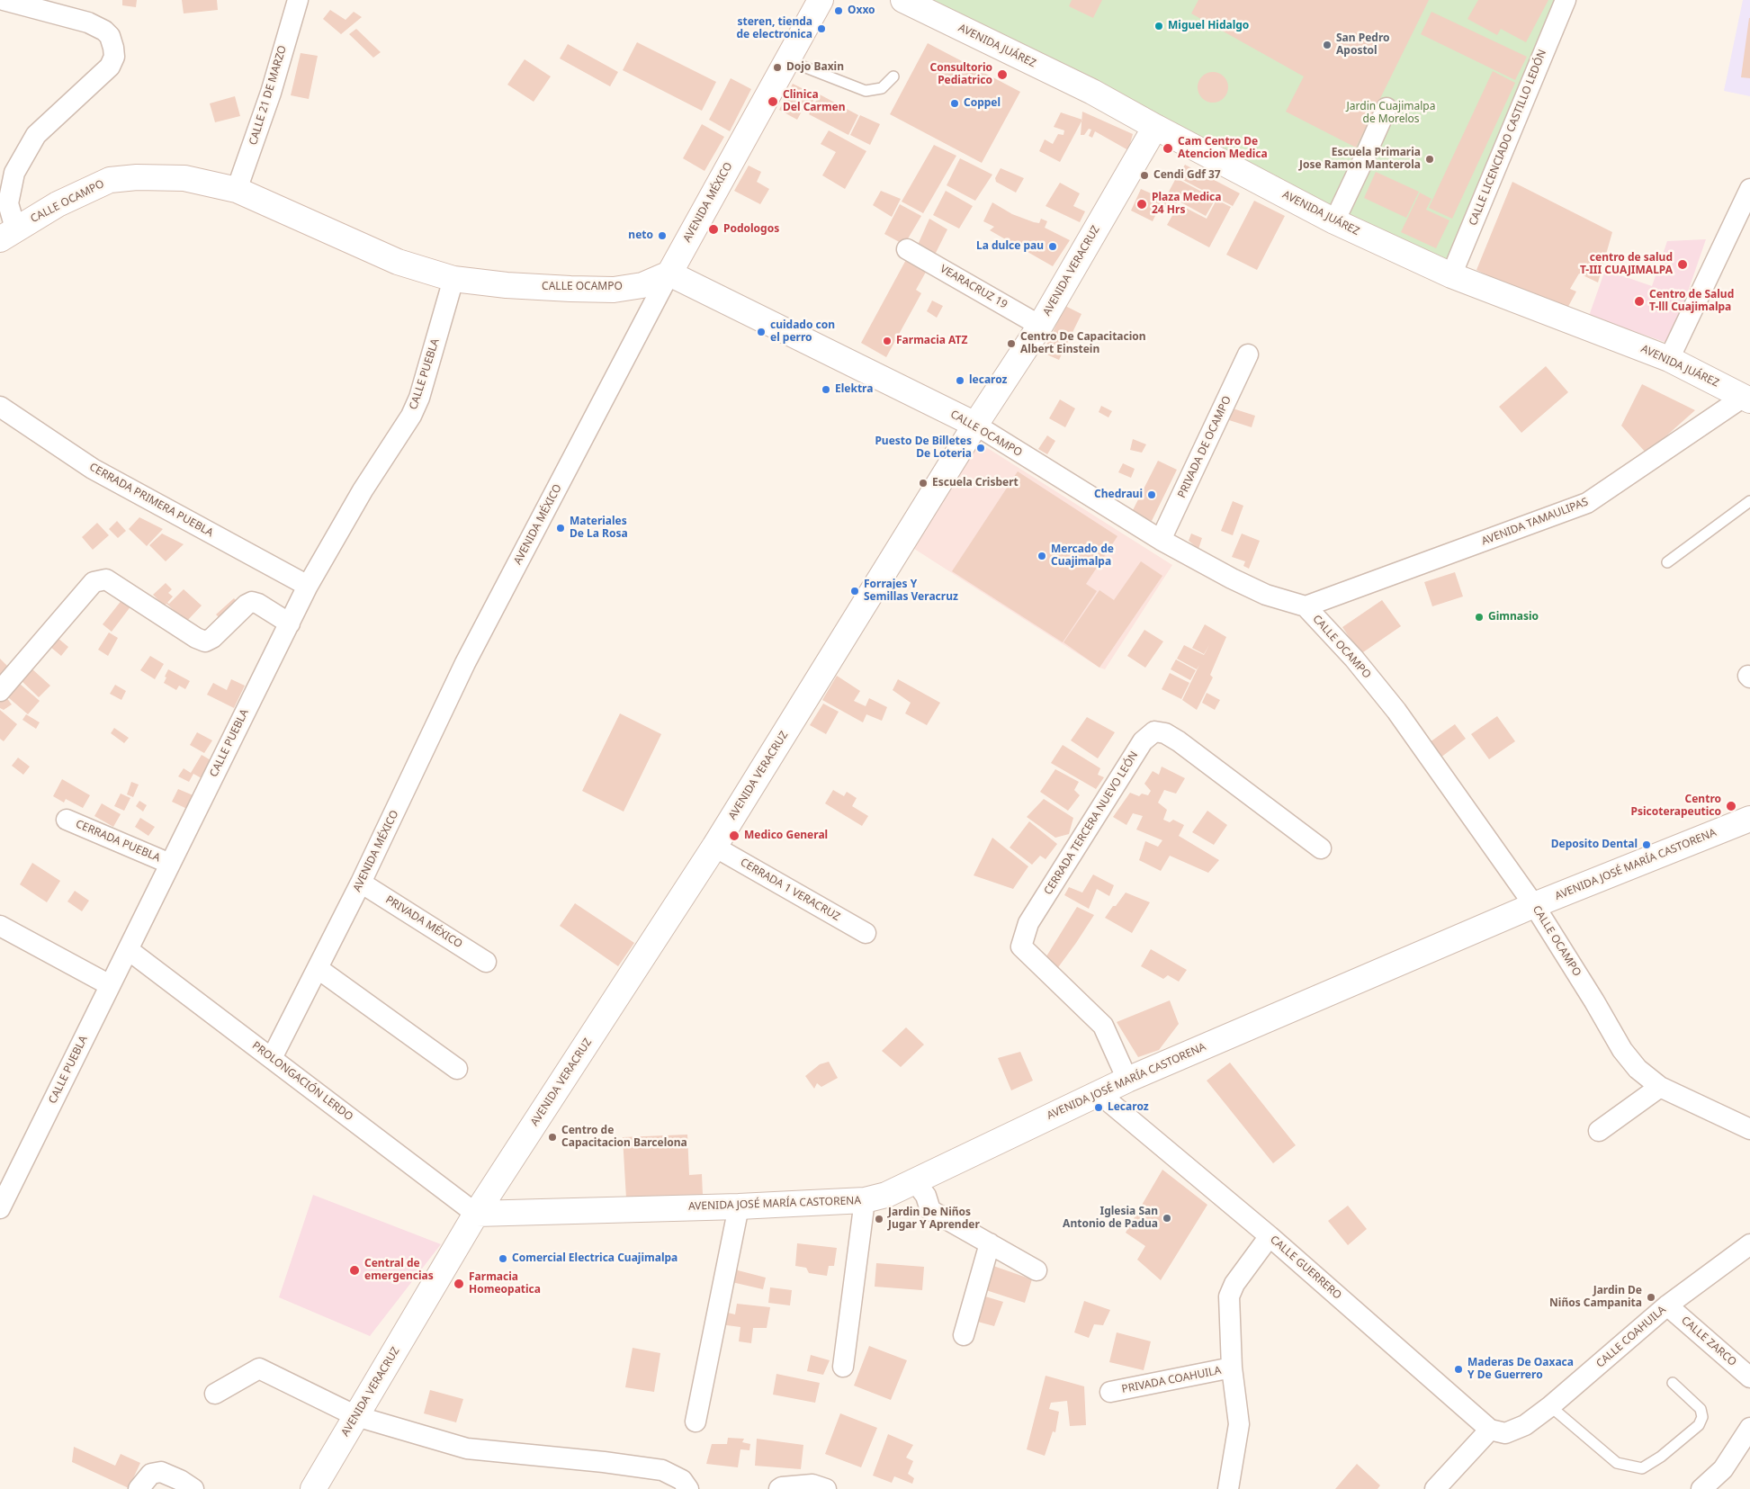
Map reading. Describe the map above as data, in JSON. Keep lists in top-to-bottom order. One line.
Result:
{"streets":{"street":["AVENIDA JUÁREZ","CALLE 21 DE MARZO","CALLE LICENCIADO CASTILLO LEDÓN","CALLE OCAMPO","AVENIDA MÉXICO","AVENIDA VERACRUZ","VEARACRUZ 19","CALLE PUEBLA","PRIVADA DE OCAMPO","CERRADA PRIMERA PUEBLA","AVENIDA TAMAULIPAS","CERRADA TERCERA NUEVO LEÓN","CERRADA PUEBLA","AVENIDA JOSÉ MARÍA CASTORENA","CERRADA 1 VERACRUZ","PRIVADA MÉXICO","PROLONGACIÓN LERDO","CALLE GUERRERO","CALLE COAHUILA","CALLE ZARCO","PRIVADA COAHUILA"]},"crossings":[["AVENIDA JUÁREZ","CALLE LICENCIADO CASTILLO LEDÓN"],["AVENIDA JUÁREZ","AVENIDA VERACRUZ"],["AVENIDA JUÁREZ","AVENIDA TAMAULIPAS"],["CALLE 21 DE MARZO","CALLE OCAMPO"],["CALLE OCAMPO","AVENIDA MÉXICO"],["CALLE OCAMPO","AVENIDA VERACRUZ"],["CALLE OCAMPO","CALLE PUEBLA"],["CALLE OCAMPO","PRIVADA DE OCAMPO"],["CALLE OCAMPO","AVENIDA TAMAULIPAS"],["CALLE OCAMPO","AVENIDA JOSÉ MARÍA CASTORENA"],["AVENIDA MÉXICO","PRIVADA MÉXICO"],["AVENIDA MÉXICO","PROLONGACIÓN LERDO"],["AVENIDA VERACRUZ","VEARACRUZ 19"],["AVENIDA VERACRUZ","AVENIDA JOSÉ MARÍA CASTORENA"],["AVENIDA VERACRUZ","CERRADA 1 VERACRUZ"],["AVENIDA VERACRUZ","PROLONGACIÓN LERDO"],["CALLE PUEBLA","CERRADA PRIMERA PUEBLA"],["CALLE PUEBLA","CERRADA PUEBLA"],["CALLE PUEBLA","PROLONGACIÓN LERDO"],["CERRADA TERCERA NUEVO LEÓN","AVENIDA JOSÉ MARÍA CASTORENA"],["AVENIDA JOSÉ MARÍA CASTORENA","PROLONGACIÓN LERDO"],["AVENIDA JOSÉ MARÍA CASTORENA","CALLE GUERRERO"],["CALLE GUERRERO","CALLE COAHUILA"],["CALLE COAHUILA","CALLE ZARCO"]],"parks":["Jardin Cuajimalpa de Morelos"],"places":["Oxxo","Miguel Hidalgo","steren, tienda de electronica","San Pedro Apostol","Dojo Baxin","Consultorio Pediatrico","Clinica Del Carmen","Coppel","Cam Centro De Atencion Medica","Escuela Primaria Jose Ramon Manterola","Cendi Gdf 37","Plaza Medica 24 Hrs","Podologos","neto","La dulce pau","centro de salud T-III CUAJIMALPA","Centro de Salud T-lll Cuajimalpa","cuidado con el perro","Farmacia ATZ","Centro De Capacitacion Albert Einstein","lecaroz","Elektra","Puesto De Billetes De Loteria","Escuela Crisbert","Chedraui","Materiales De La Rosa","Mercado de Cuajimalpa","Forrajes Y Semillas Veracruz","Gimnasio","Centro Psicoterapeutico","Medico General","Deposito Dental","Lecaroz","Centro de Capacitacion Barcelona","Iglesia San Antonio de Padua","Jardin De Niños Jugar Y Aprender","Comercial Electrica Cuajimalpa","Central de emergencias","Farmacia Homeopatica","Jardin De Niños Campanita","Maderas De Oaxaca Y De Guerrero"]}
